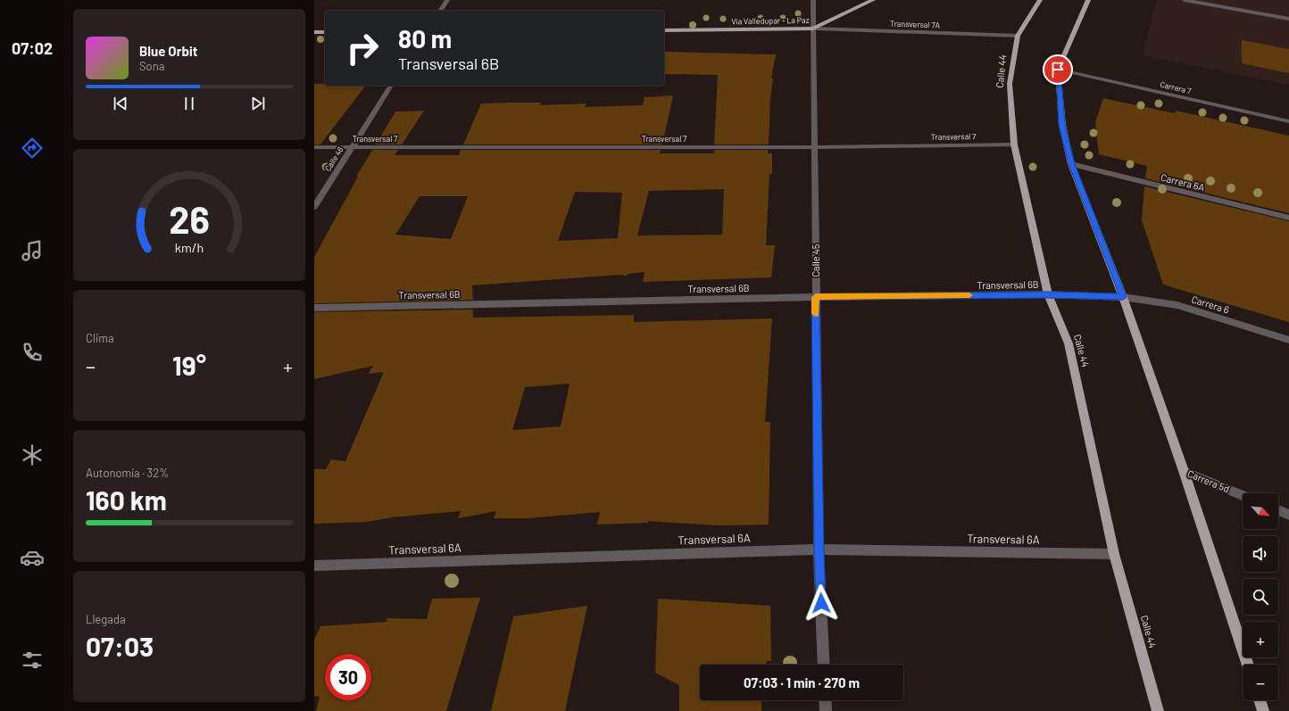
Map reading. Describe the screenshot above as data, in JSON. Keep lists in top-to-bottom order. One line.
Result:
{"streets":{"main road":["Vía Valledupar - La Paz","Calle 44"],"street":["Transversal 7A","Carrera 7","Transversal 7","Calle 46","Carrera 6A","Calle 45","Transversal 6B","Carrera 6","Carrera 5d","Transversal 6A"]},"crossings":[["Vía Valledupar - La Paz","Transversal 7A"],["Vía Valledupar - La Paz","Calle 45"],["Transversal 7A","Calle 44"],["Transversal 7A","Calle 45"],["Calle 44","Transversal 7"],["Calle 44","Transversal 6B"],["Calle 44","Transversal 6A"],["Transversal 7","Calle 46"],["Transversal 7","Calle 45"],["Calle 45","Transversal 6B"],["Calle 45","Transversal 6A"],["Transversal 6B","Carrera 6"]],"north":"bottom right","page":{"tabs":"07:02","turn":["80 m","Transversal 6B"],"song":["Blue Orbit","Sona"],"tile":["Clima",["Autonomía · 32%","160 km"],["Llegada","07:03"]],"heat":["−","19°","+"],"map_buttons":["+","−"],"limit":"30","trip":"07:03 · 1 min · 270 m","gauge":["26","km/h"]}}
